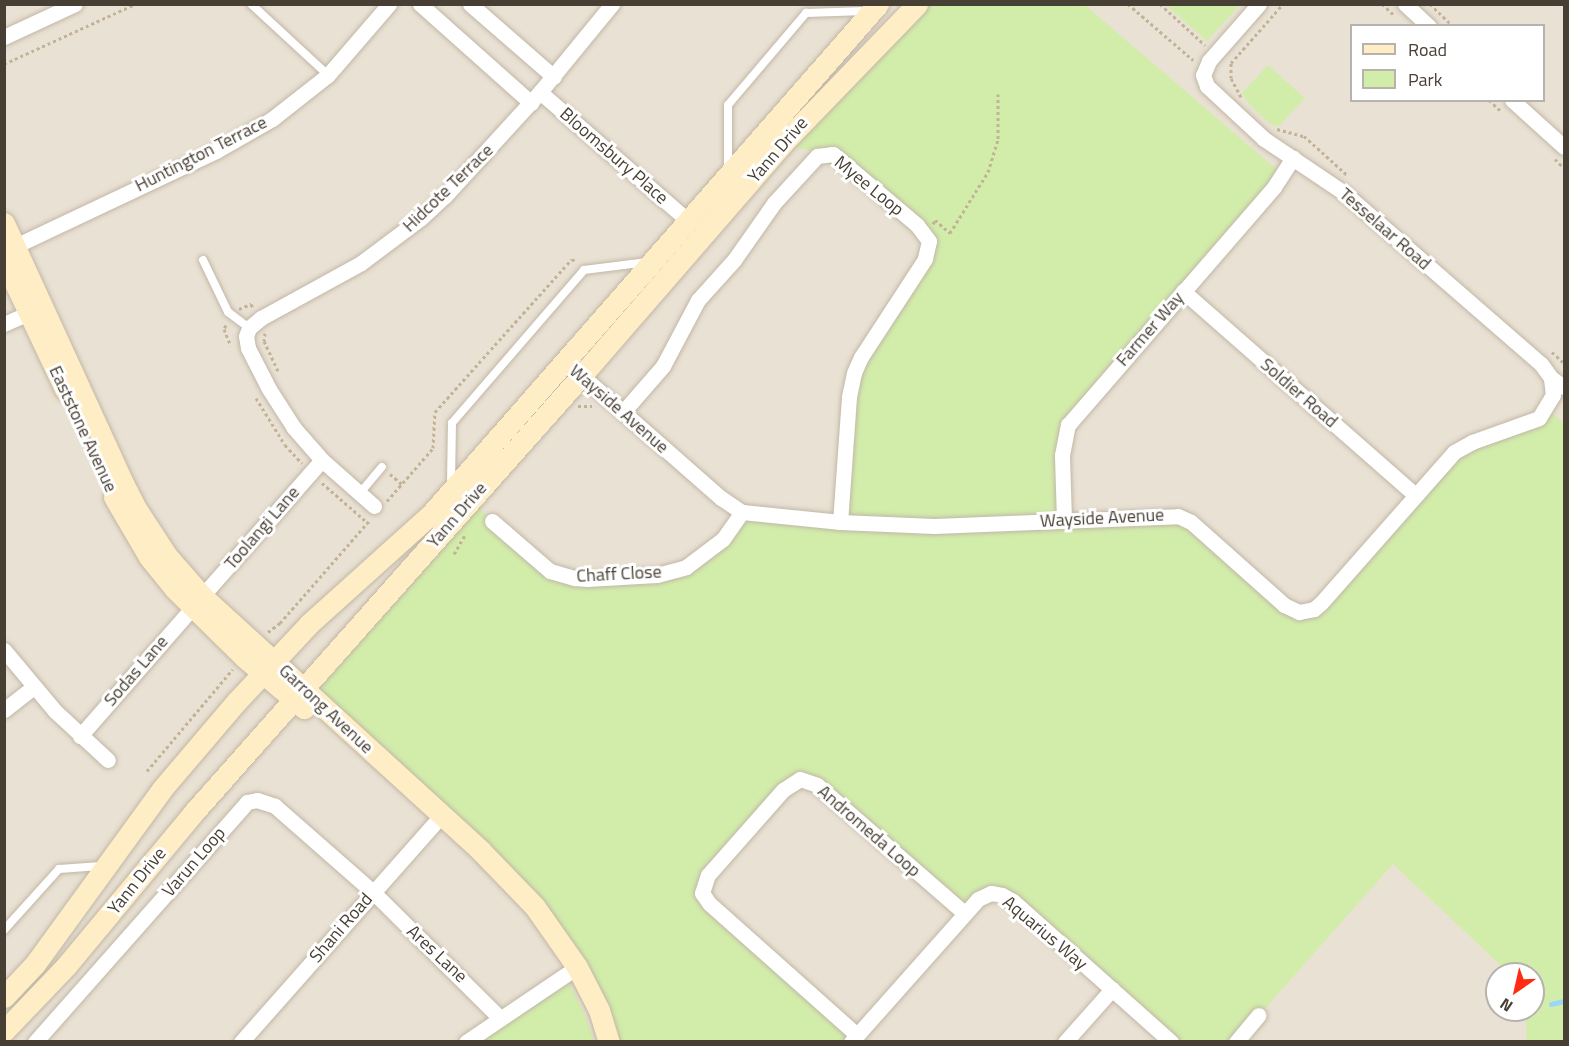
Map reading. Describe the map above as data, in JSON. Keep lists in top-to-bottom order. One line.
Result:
{"streets":{"street":["Yann Drive","Huntington Terrace","Bloomsbury Place","Myee Loop","Hidcote Terrace","Tesselaar Road","Farmer Way","Soldier Road","Wayside Avenue","Eaststone Avenue","Toolangi Lane","Chaff Close","Sodas Lane","Garrong Avenue","Andromeda Loop","Varun Loop","Shani Road","Aquarius Way","Ares Lane"]},"crossings":[["Yann Drive","Bloomsbury Place"],["Yann Drive","Wayside Avenue"],["Yann Drive","Garrong Avenue"],["Huntington Terrace","Eaststone Avenue"],["Bloomsbury Place","Hidcote Terrace"],["Myee Loop","Wayside Avenue"],["Tesselaar Road","Farmer Way"],["Tesselaar Road","Wayside Avenue"],["Farmer Way","Soldier Road"],["Farmer Way","Wayside Avenue"],["Soldier Road","Wayside Avenue"],["Wayside Avenue","Chaff Close"],["Eaststone Avenue","Garrong Avenue"],["Toolangi Lane","Sodas Lane"],["Toolangi Lane","Garrong Avenue"],["Sodas Lane","Garrong Avenue"],["Garrong Avenue","Shani Road"],["Andromeda Loop","Aquarius Way"],["Varun Loop","Shani Road"],["Varun Loop","Ares Lane"],["Shani Road","Ares Lane"]],"legend":["Road","Park"],"north":"bottom left"}
